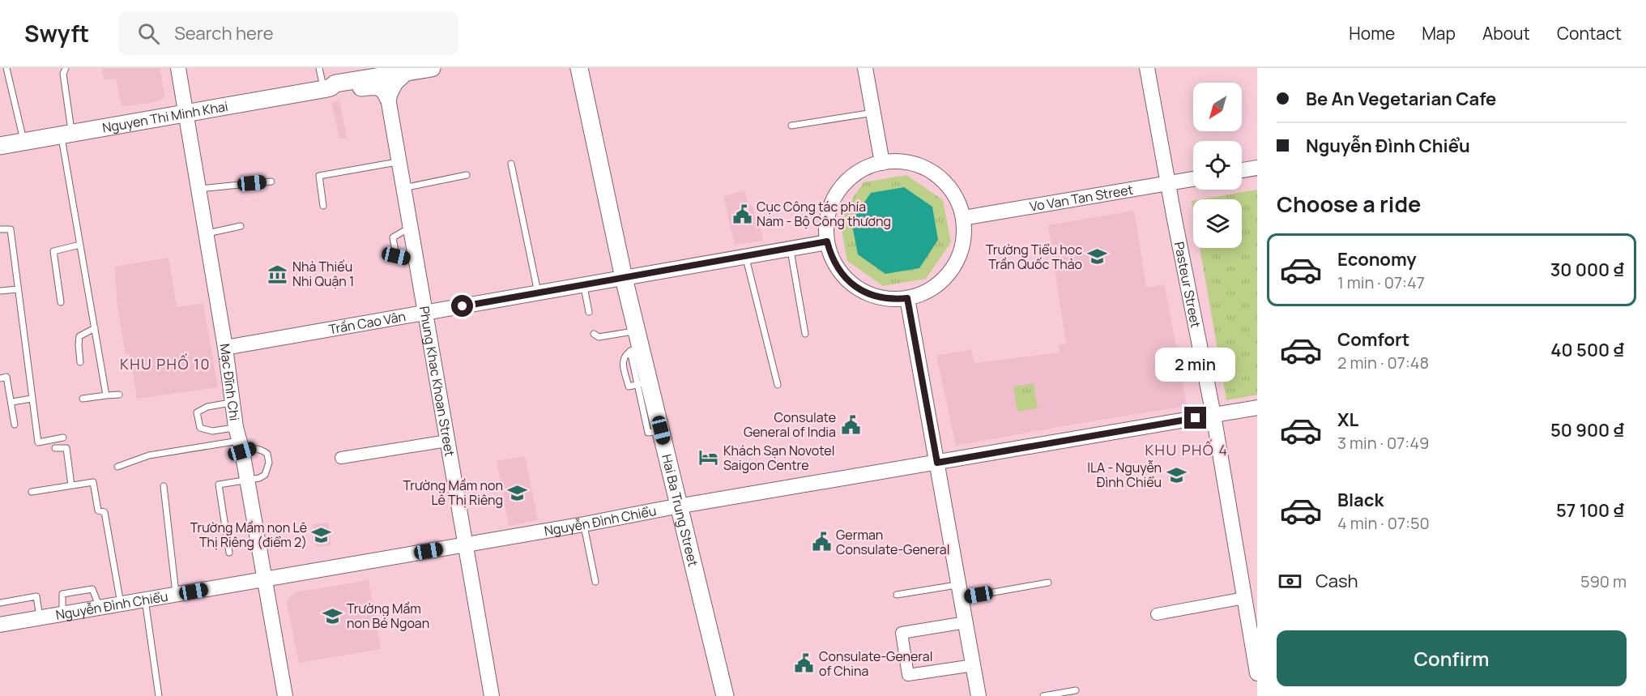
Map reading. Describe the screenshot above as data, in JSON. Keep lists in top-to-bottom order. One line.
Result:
{"streets":{"main road":["Nguyen Thi Minh Khai","Vo Van Tan Street","Pasteur Street","Trần Cao Vân","Phung Khac Khoan Street","Mạc Đĩnh Chi","Hai Ba Trung Street","Nguyễn Đình Chiểu"]},"crossings":[["Nguyen Thi Minh Khai","Phung Khac Khoan Street"],["Nguyen Thi Minh Khai","Mạc Đĩnh Chi"],["Vo Van Tan Street","Pasteur Street"],["Vo Van Tan Street","Trần Cao Vân"],["Pasteur Street","Nguyễn Đình Chiểu"],["Trần Cao Vân","Phung Khac Khoan Street"],["Trần Cao Vân","Mạc Đĩnh Chi"],["Trần Cao Vân","Hai Ba Trung Street"],["Phung Khac Khoan Street","Nguyễn Đình Chiểu"],["Mạc Đĩnh Chi","Nguyễn Đình Chiểu"],["Hai Ba Trung Street","Nguyễn Đình Chiểu"]],"districts":["KHU PHỐ 10","KHU PHỐ 4"],"places":{"public building":["Cục Công tác phía Nam - Bộ Công thương","Consulate General of India","German Consulate-General","Consulate-General of China"],"school or university":["Trường Tiểu học Trần Quốc Thảo","ILA - Nguyễn Đình Chiểu","Trường Mầm non Lê Thị Riêng","Trường Mầm non Lê Thị Riêng (điểm 2)","Trường Mầm non Bé Ngoan"],"museum":["Nhà Thiếu Nhi Quận 1"],"hotel":["Khách Sạn Novotel Saigon Centre"]},"north":"bottom left","page":{"header":"Swyft","search":"Search here","nav":["Home","Map","About","Contact"],"banner":["Be An Vegetarian Cafe","Nguyễn Đình Chiểu"],"heading":"Choose a ride","list":[{"name":"Economy","note":"1 min · 07:47","value":"30 000 ₫"},{"name":"Comfort","note":"2 min · 07:48","value":"40 500 ₫"},{"name":"XL","note":"3 min · 07:49","value":"50 900 ₫"},{"name":"Black","note":"4 min · 07:50","value":"57 100 ₫"}],"bubble":"2 min","pay":["Cash","590 m"],"buttons":"Confirm"}}
